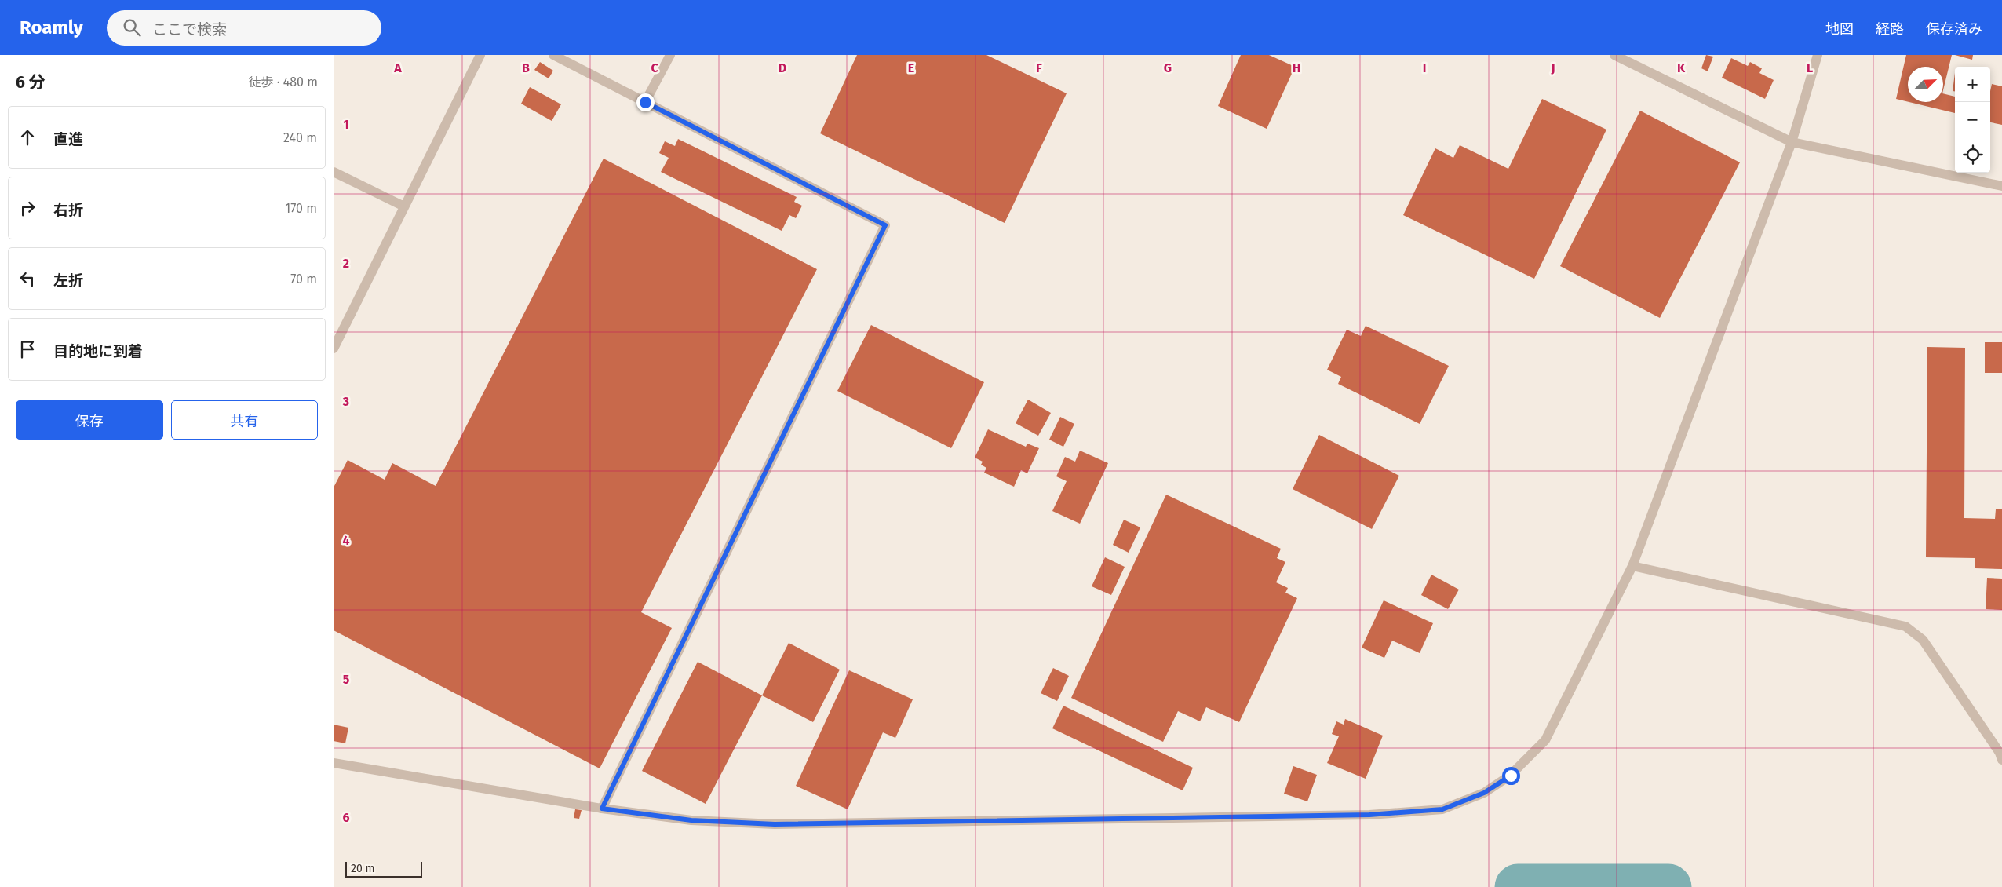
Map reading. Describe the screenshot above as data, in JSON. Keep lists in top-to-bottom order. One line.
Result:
{"scale_bar":"20 m","north":"top right","page":{"header":"Roamly","search":"ここで検索","nav":["地図","経路","保存済み"],"heading":["6 分","徒歩 · 480 m"],"map_buttons":["+","−"],"list":[["直進","240 m"],["右折","170 m"],["左折","70 m"],"目的地に到着"],"buttons":["保存","共有"],"scale":"20 m"},"grid":{"columns":["A","B","C","D","E","F","G","H","I","J","K","L"],"rows":["1","2","3","4","5","6"]}}
